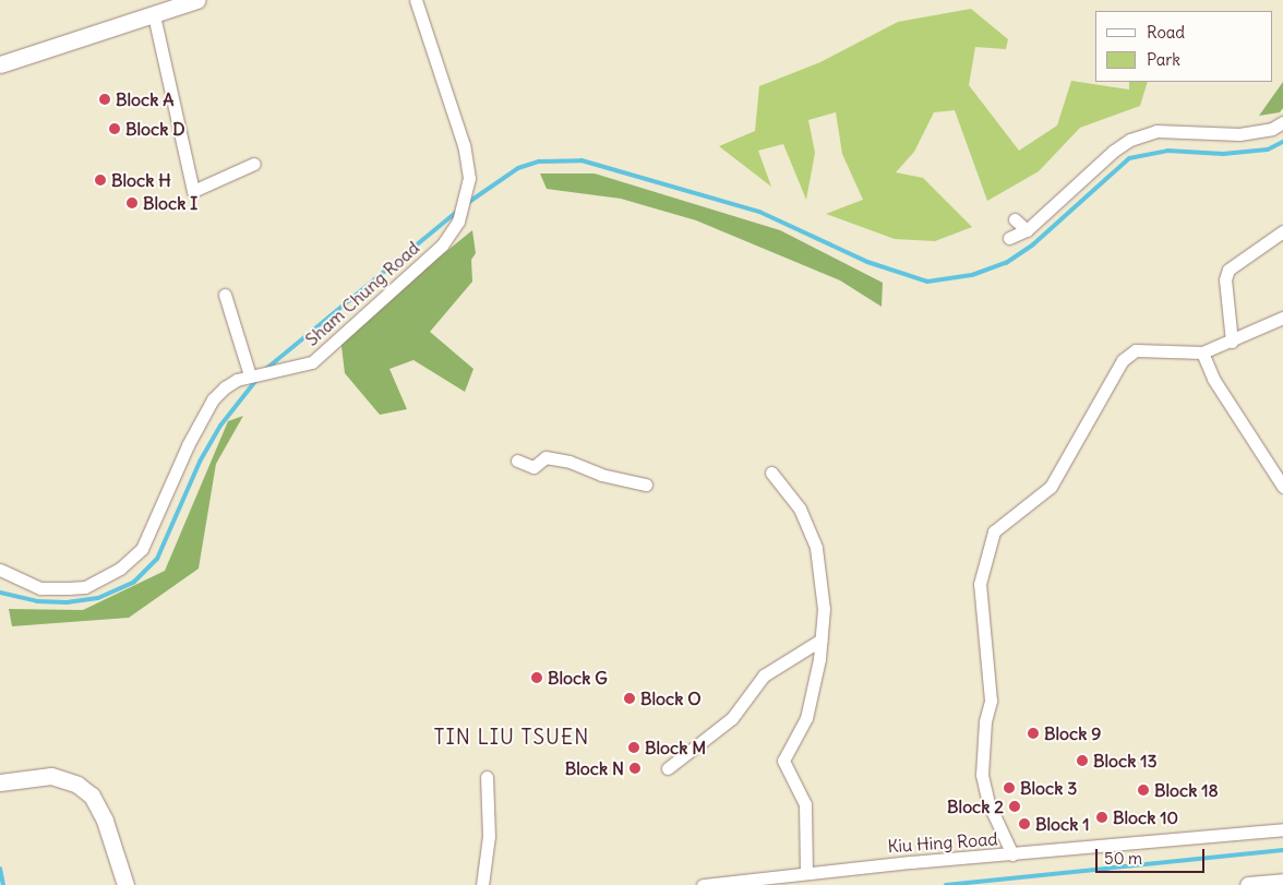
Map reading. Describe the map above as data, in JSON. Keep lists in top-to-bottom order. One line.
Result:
{"streets":{"street":["Sham Chung Road","Kiu Hing Road"]},"districts":["TIN LIU TSUEN"],"places":["Block A","Block D","Block H","Block I","Block G","Block O","Block 9","Block M","Block 13","Block N","Block 3","Block 18","Block 2","Block 10","Block 1"],"legend":["Road","Park"],"scale_bar":"50 m"}
